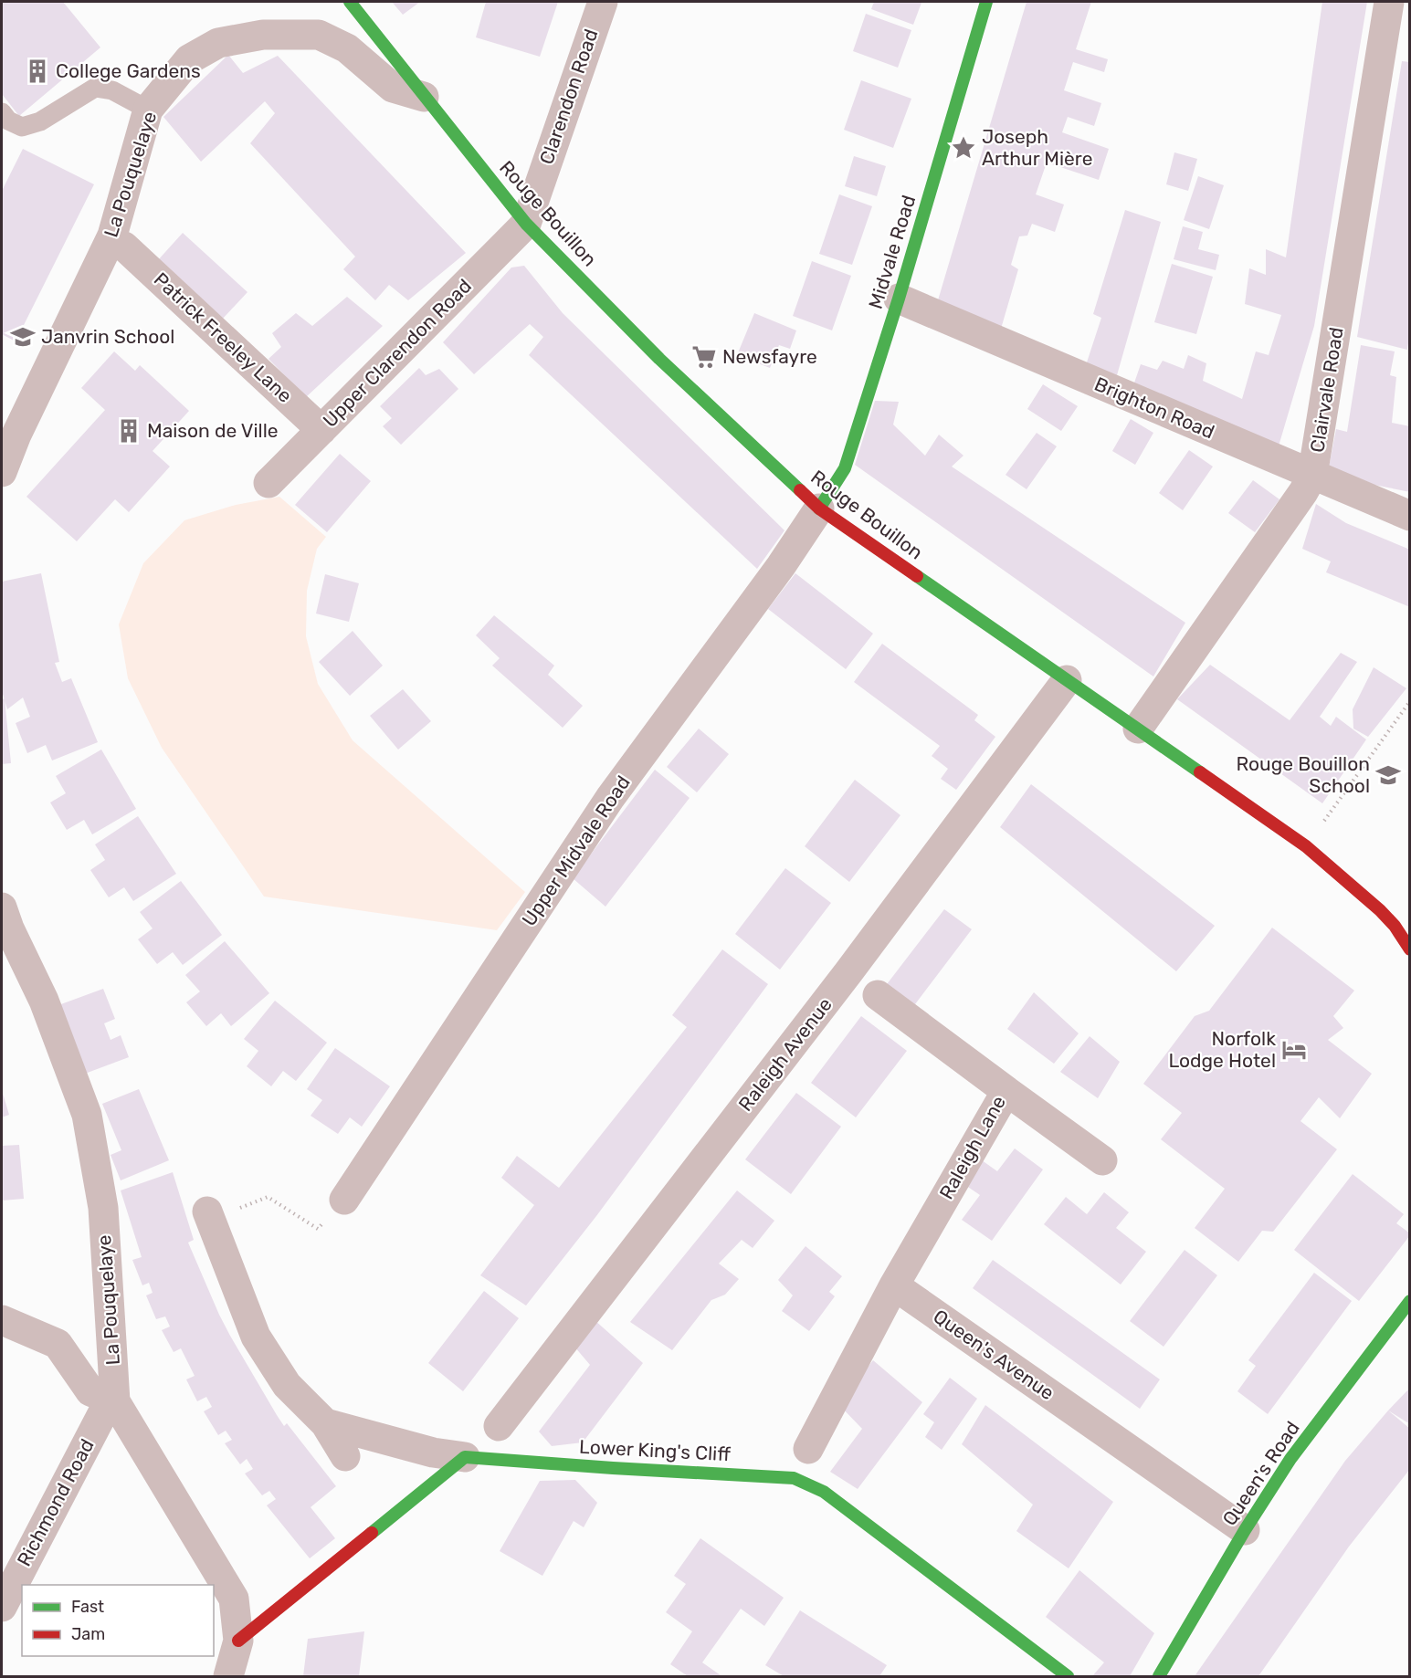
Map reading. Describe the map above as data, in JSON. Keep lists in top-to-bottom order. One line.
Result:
{"streets":{"main road":["Rouge Bouillon","Midvale Road","Lower King's Cliff","Queen's Road"],"street":["Clarendon Road","La Pouquelaye","Patrick Freeley Lane","Upper Clarendon Road","Clairvale Road","Brighton Road","Upper Midvale Road","Raleigh Avenue","Raleigh Lane","Queen's Avenue","Richmond Road"]},"crossings":[["Clarendon Road","Rouge Bouillon"],["Clarendon Road","Upper Clarendon Road"],["La Pouquelaye","Rouge Bouillon"],["La Pouquelaye","Richmond Road"],["Rouge Bouillon","Midvale Road"],["Rouge Bouillon","Upper Clarendon Road"],["Rouge Bouillon","Clairvale Road"],["Rouge Bouillon","Upper Midvale Road"],["Rouge Bouillon","Raleigh Avenue"],["Midvale Road","Brighton Road"],["Midvale Road","Upper Midvale Road"],["Patrick Freeley Lane","Upper Clarendon Road"],["Clairvale Road","Brighton Road"],["Raleigh Lane","Queen's Avenue"],["Queen's Avenue","Queen's Road"]],"places":{"building":["College Gardens","Maison de Ville"],"place":["Joseph Arthur Mière"],"school or university":["Janvrin School","Rouge Bouillon School"],"supermarket":["Newsfayre"],"hotel":["Norfolk Lodge Hotel"]},"legend":["Fast","Jam"]}
